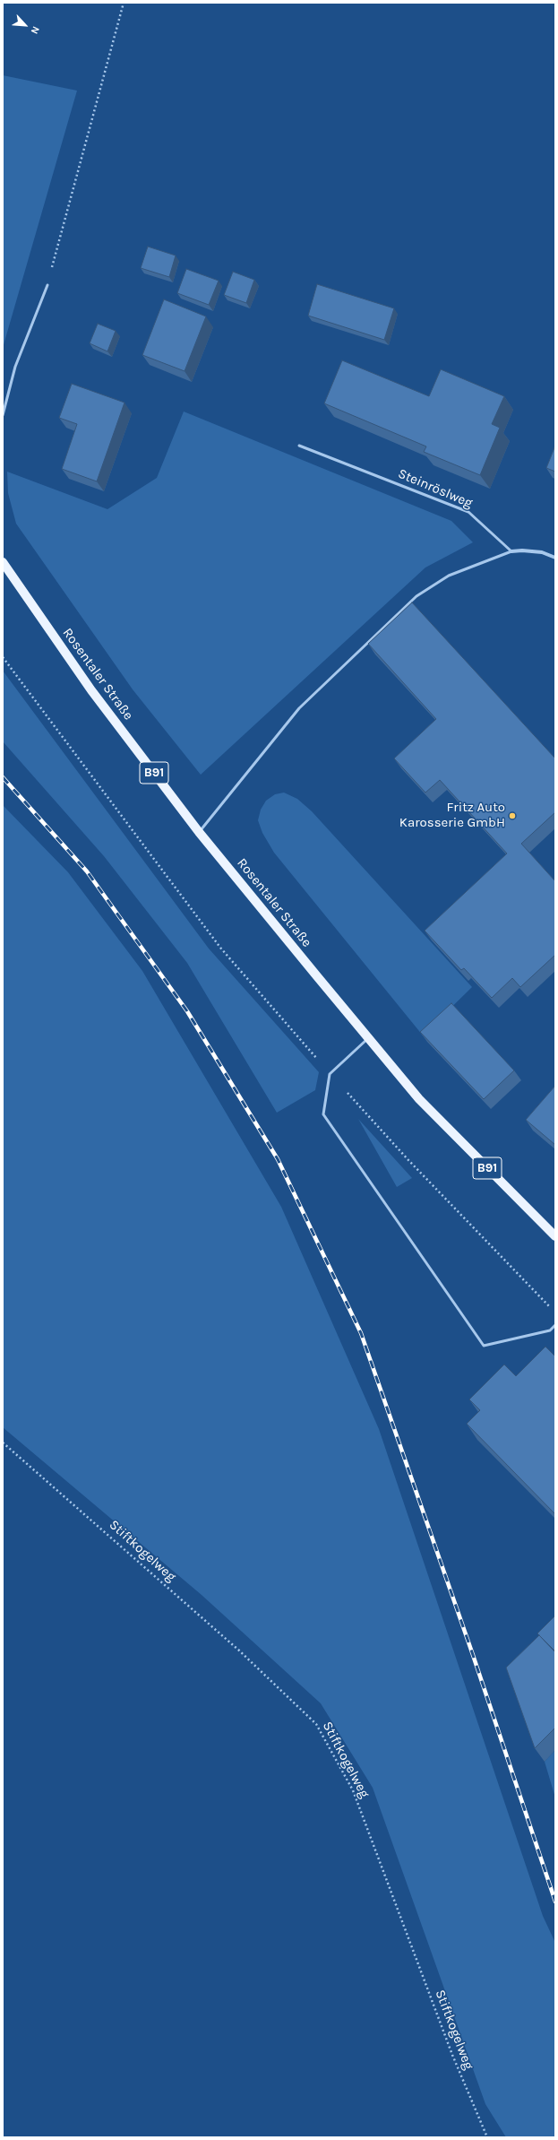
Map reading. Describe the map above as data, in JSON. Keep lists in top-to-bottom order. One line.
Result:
{"streets":{"main road":["Rosentaler Straße","B91"],"lane":["Steinröslweg"],"path":["Stiftkogelweg"]},"places":["Fritz Auto Karosserie GmbH"],"north":"bottom right"}
